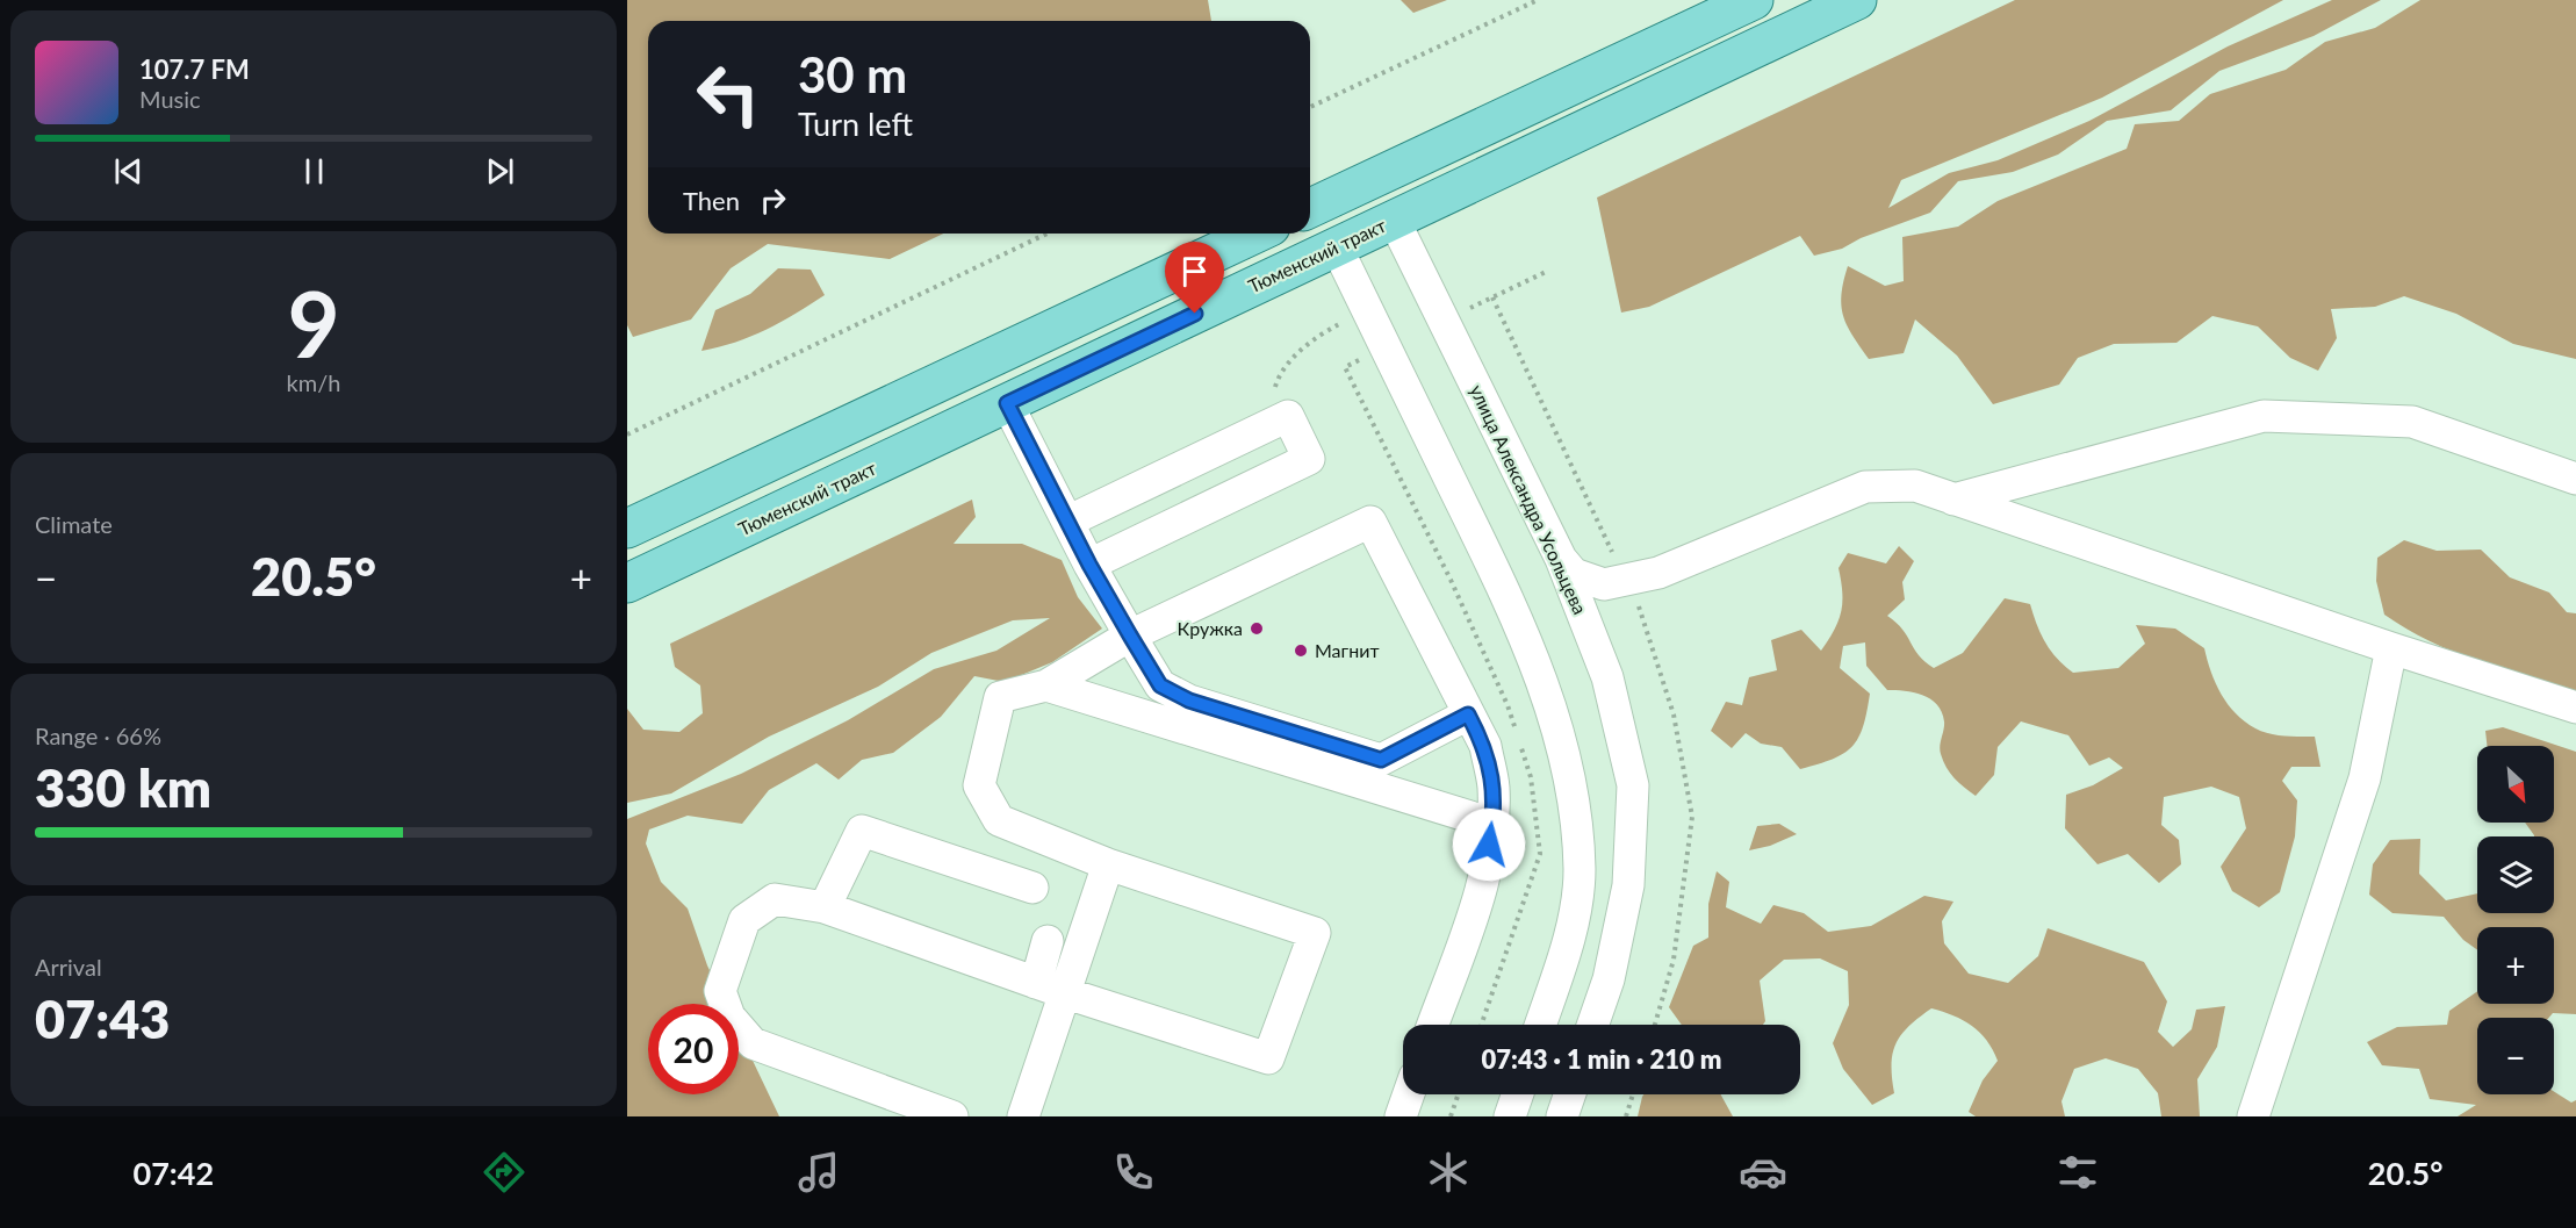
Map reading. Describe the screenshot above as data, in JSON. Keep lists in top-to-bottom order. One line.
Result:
{"streets":{"main road":["Тюменский тракт"],"street":["улица Александра Усольцева"]},"crossings":[["Тюменский тракт","улица Александра Усольцева"]],"places":["Кружка","Магнит"],"north":"bottom right","page":{"turn":["30 m","Turn left"],"song":["107.7 FM","Music"],"then":"Then","tile":[["9","km/h"],"Climate",["Range · 66%","330 km"],["Arrival","07:43"]],"heat":["−","20.5°","+"],"map_buttons":["+","−"],"limit":"20","trip":"07:43 · 1 min · 210 m","tabs":["07:42","20.5°"]}}
